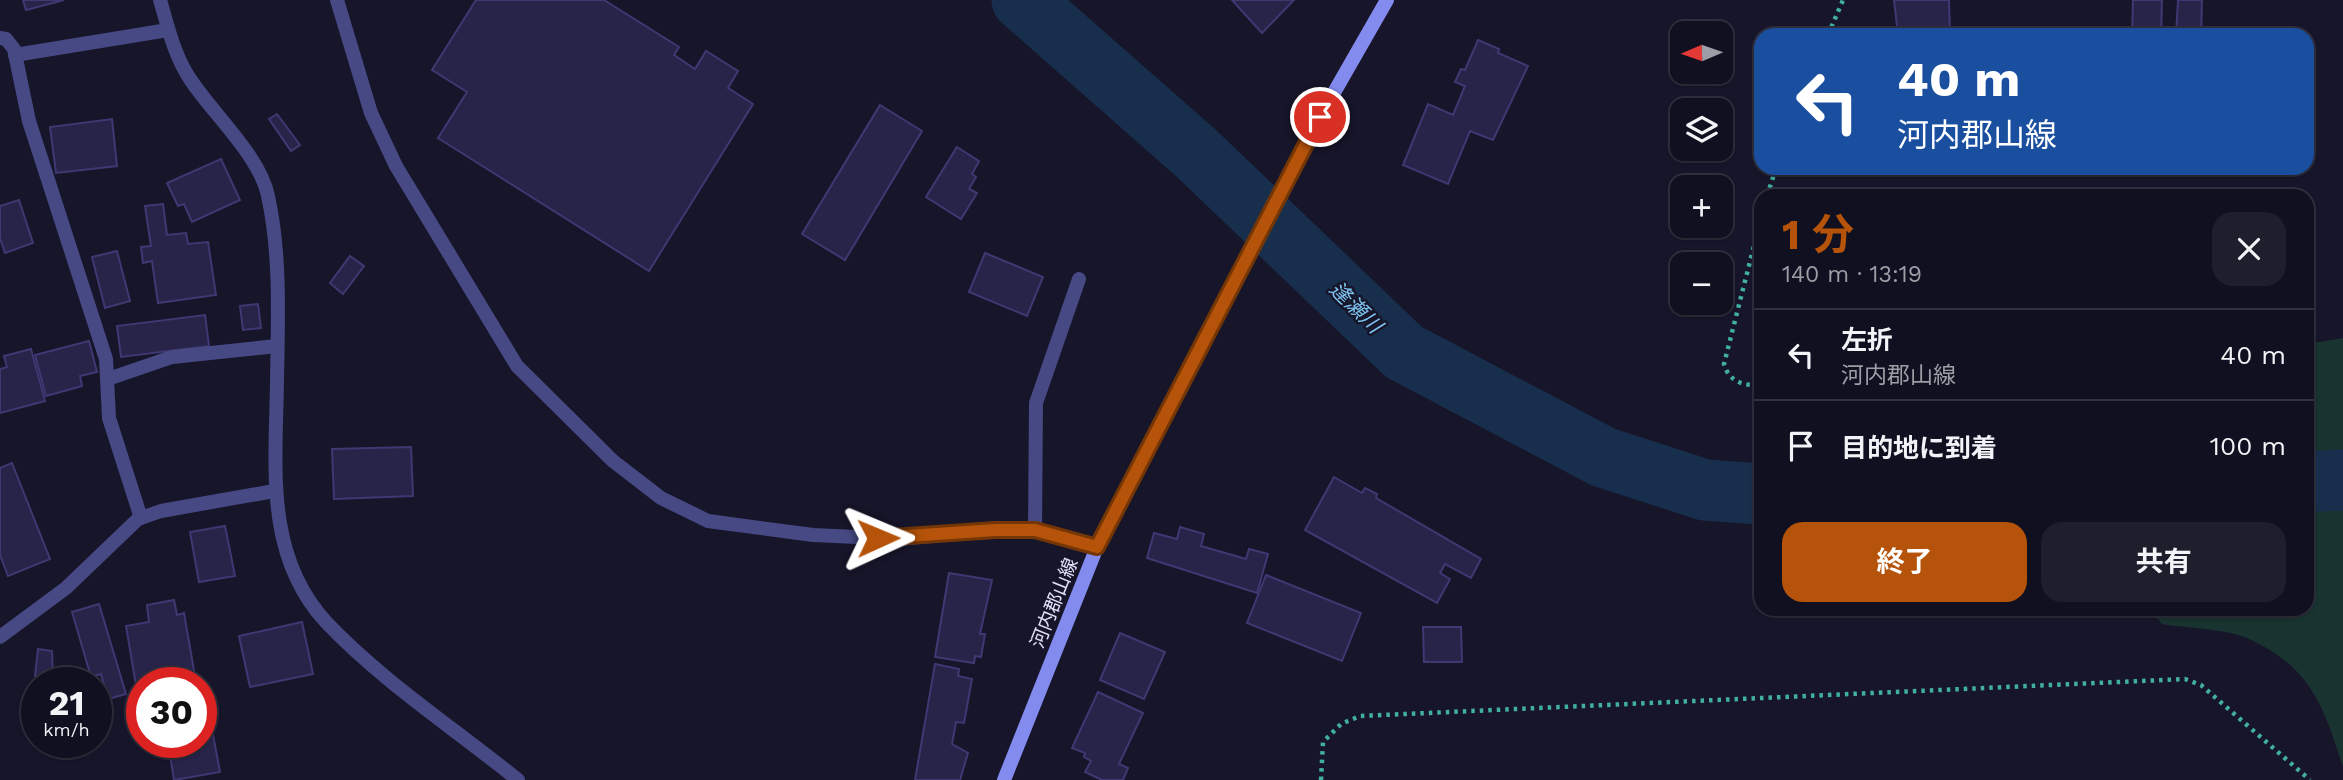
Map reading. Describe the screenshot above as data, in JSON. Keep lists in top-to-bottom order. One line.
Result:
{"streets":{"main road":["河内郡山線"]},"water":["逢瀬川"],"north":"left","page":{"map_buttons":["+","−"],"turn":["40 m","河内郡山線"],"heading":["1 分","140 m · 13:19"],"list":[{"name":"左折","note":"河内郡山線","value":"40 m"},{"name":"目的地に到着","value":"100 m"}],"buttons":["終了","共有"],"speed":"21 km/h","limit":"30"}}
